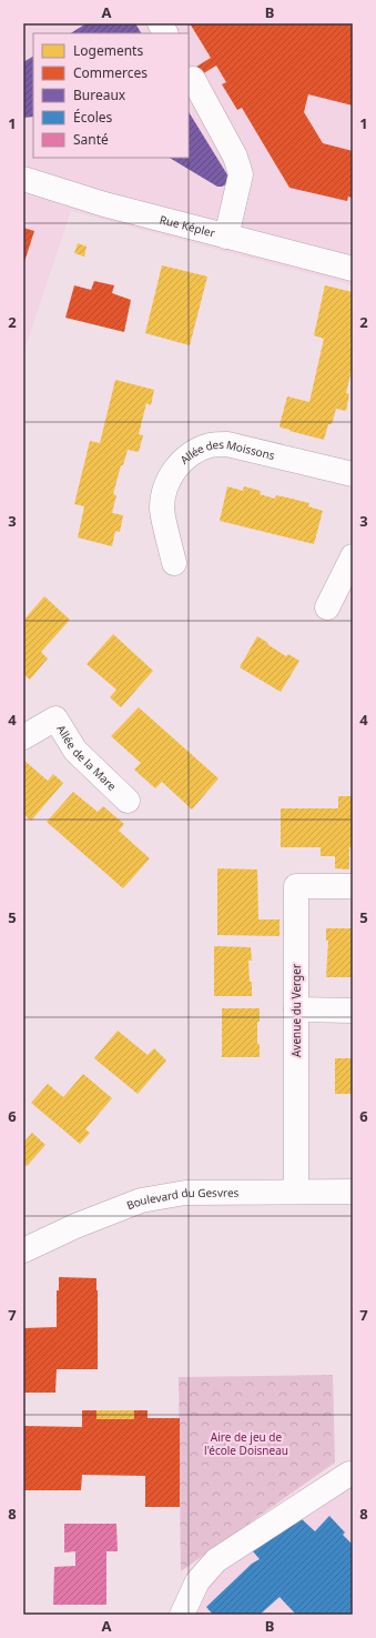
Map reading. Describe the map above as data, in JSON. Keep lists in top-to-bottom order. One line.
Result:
{"streets":{"street":["Rue Képler","Allée des Moissons","Allée de la Mare","Avenue du Verger","Boulevard du Gesvres"]},"crossings":[["Avenue du Verger","Boulevard du Gesvres"]],"parks":["Aire de jeu de l'école Doisneau"],"legend":["Logements","Commerces","Bureaux","Écoles","Santé"],"grid":{"columns":["A","B"],"rows":["1","2","3","4","5","6","7","8"]}}
